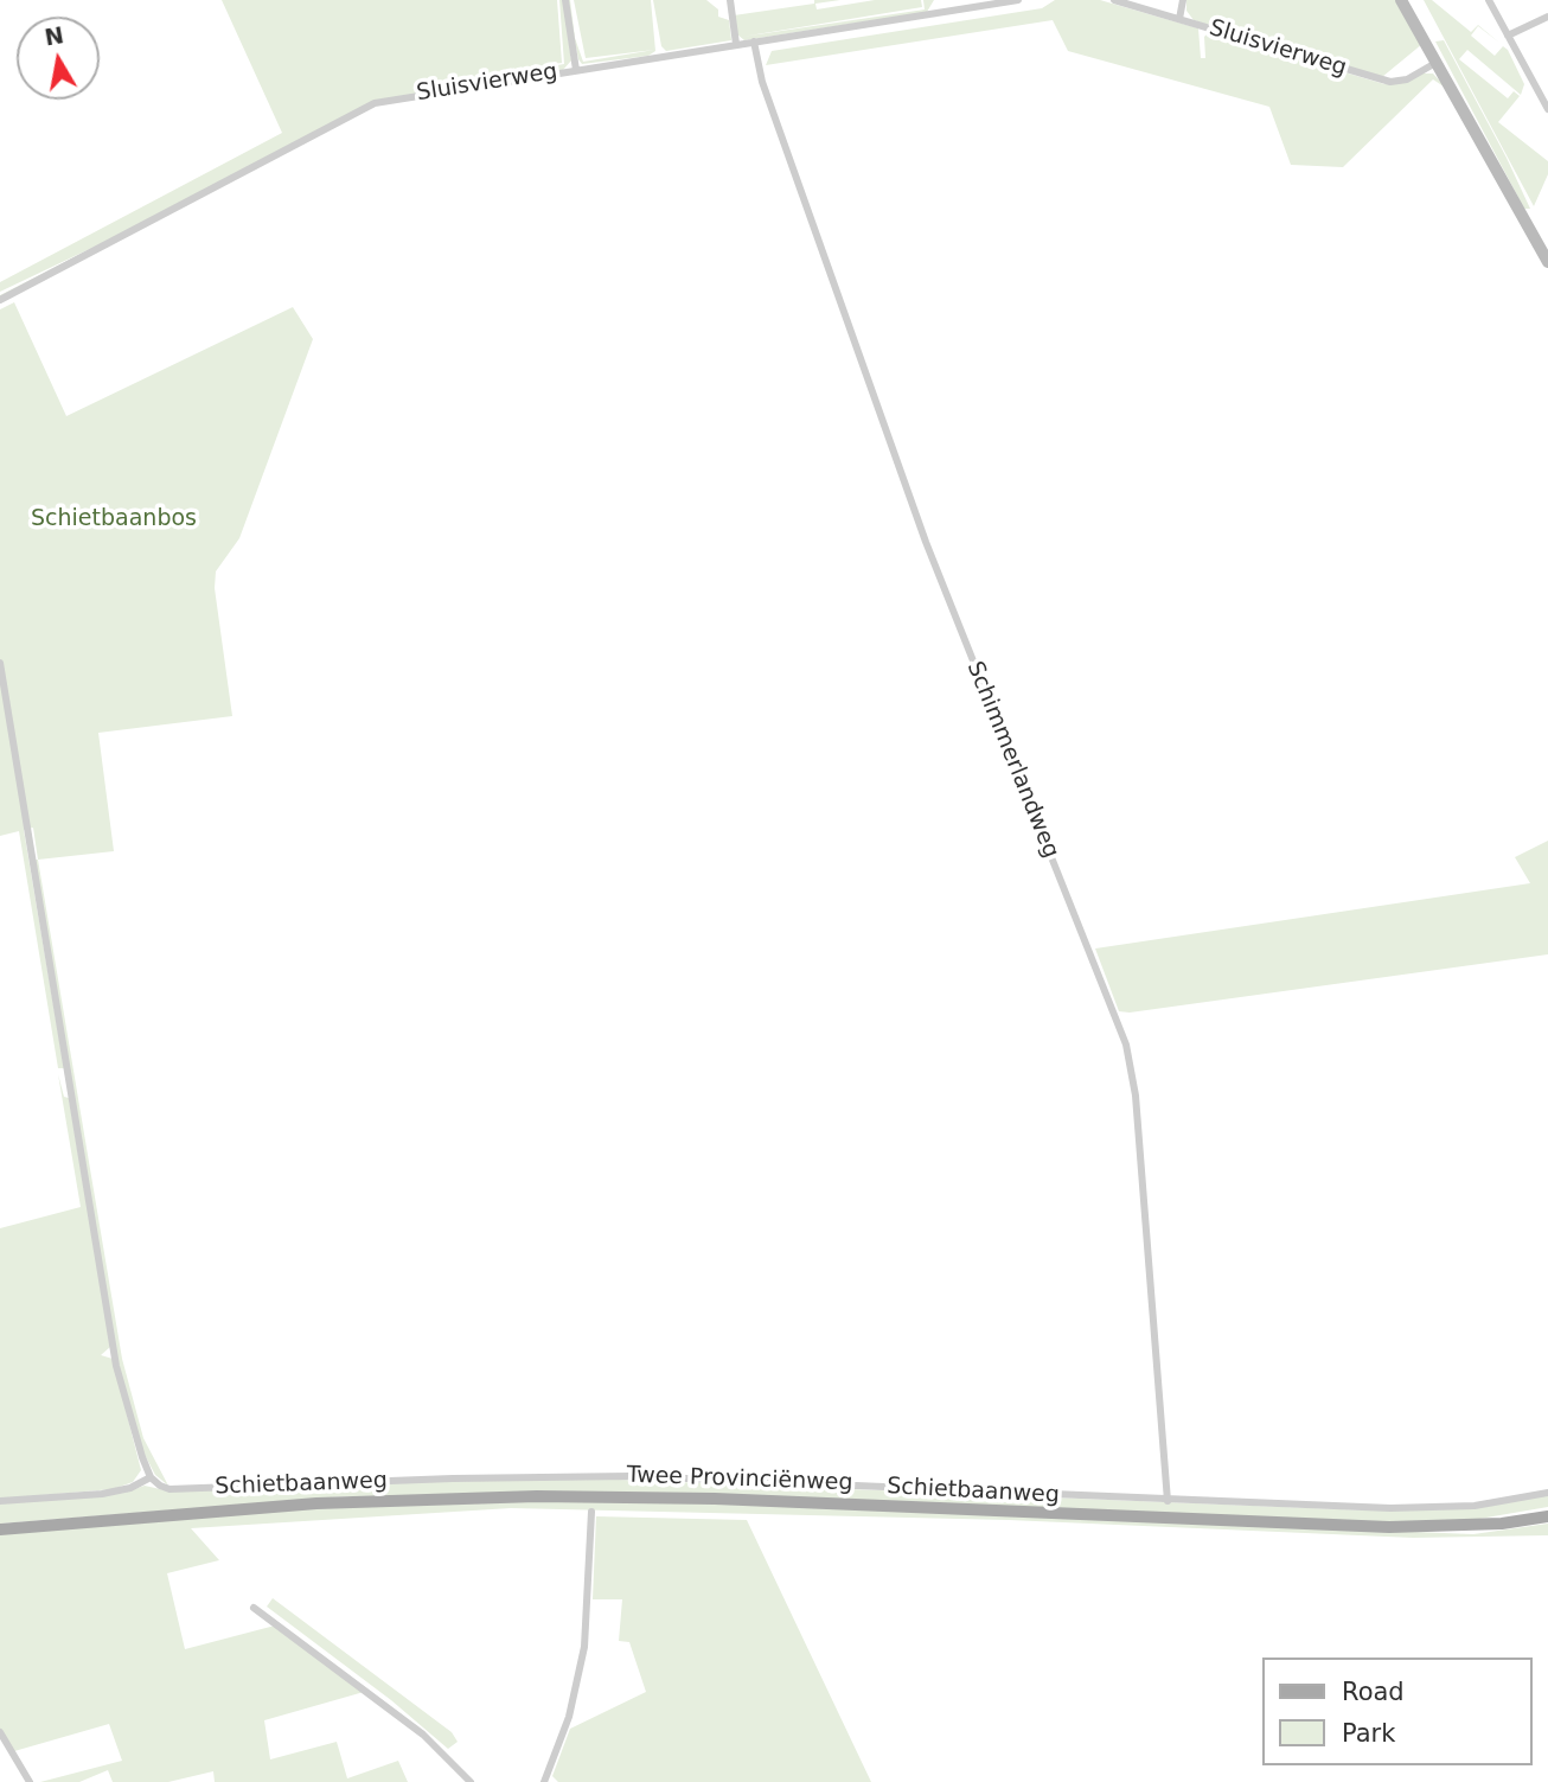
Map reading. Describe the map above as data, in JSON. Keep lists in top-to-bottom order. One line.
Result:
{"streets":{"main road":["Twee Provinciënweg"],"street":["Sluisvierweg","Schimmerlandweg","Schietbaanweg"]},"crossings":[["Sluisvierweg","Schimmerlandweg"],["Schimmerlandweg","Schietbaanweg"]],"parks":["Schietbaanbos"],"legend":["Road","Park"],"north":"top"}
